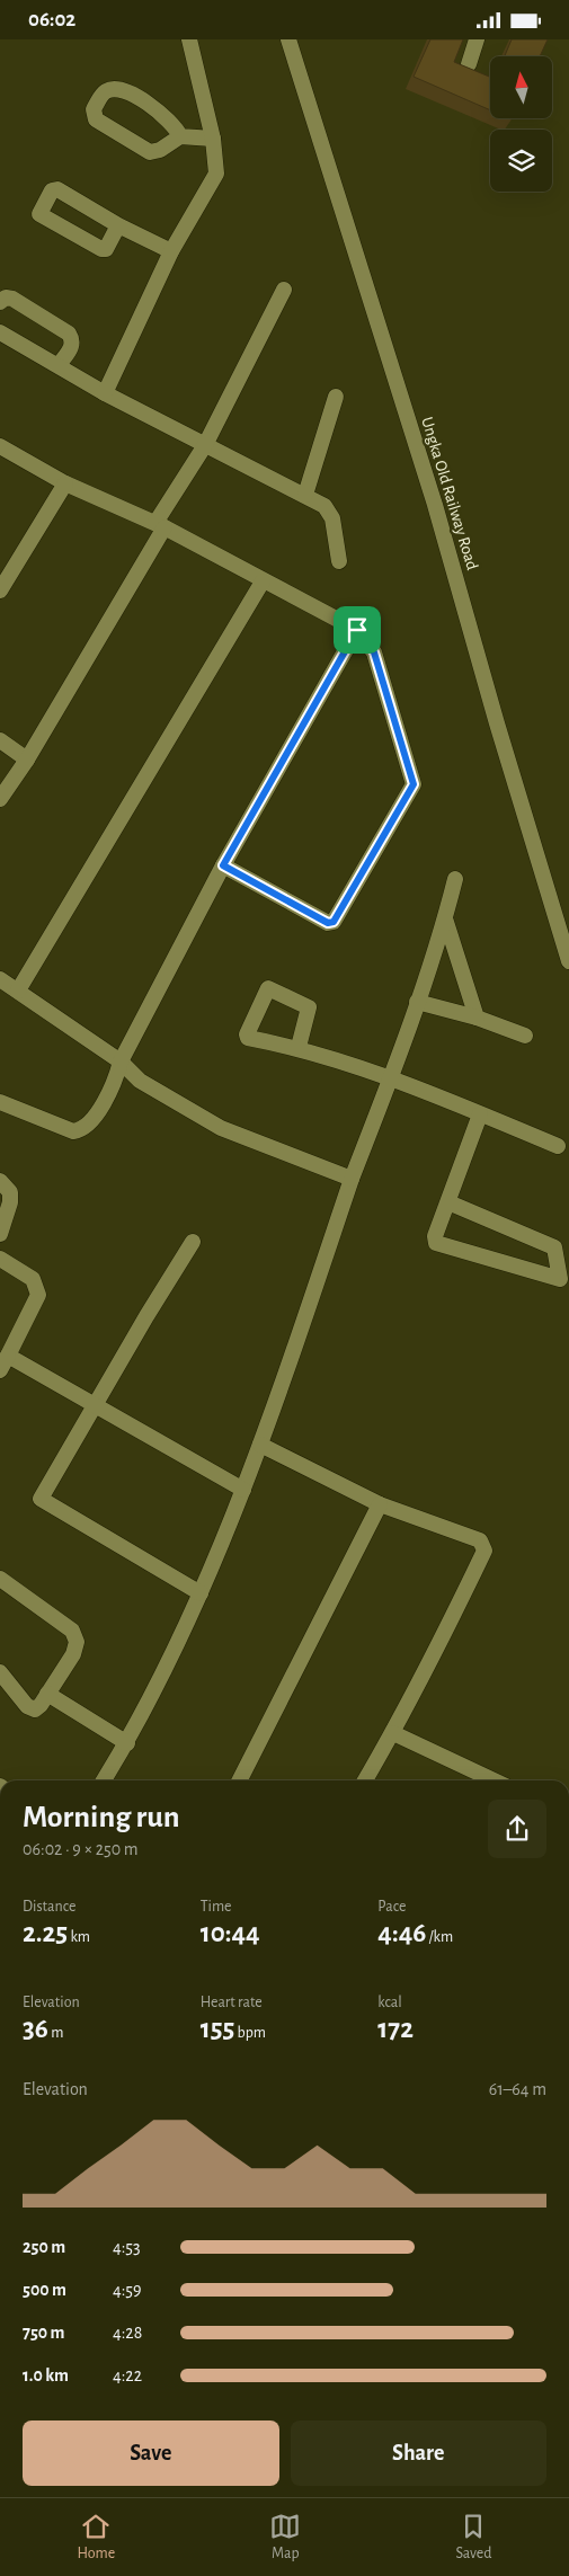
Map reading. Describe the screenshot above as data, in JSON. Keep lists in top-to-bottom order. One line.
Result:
{"streets":{"street":["Ungka Old Railway Road"]},"north":"top","page":{"status":"06:02","heading":["Morning run","06:02 · 9 × 250 m"],"stats":[["Distance","2.25 km"],["Time","10:44"],["Pace","4:46 /km"],["Elevation","36 m"],["Heart rate","155 bpm"],["kcal","172"]],"chart":["Elevation","61–64 m"],"list":[{"name":"250 m","note":"4:53"},{"name":"500 m","note":"4:59"},{"name":"750 m","note":"4:28"},{"name":"1.0 km","note":"4:22"}],"buttons":["Save","Share"],"tabs":["Home","Map","Saved"]}}
